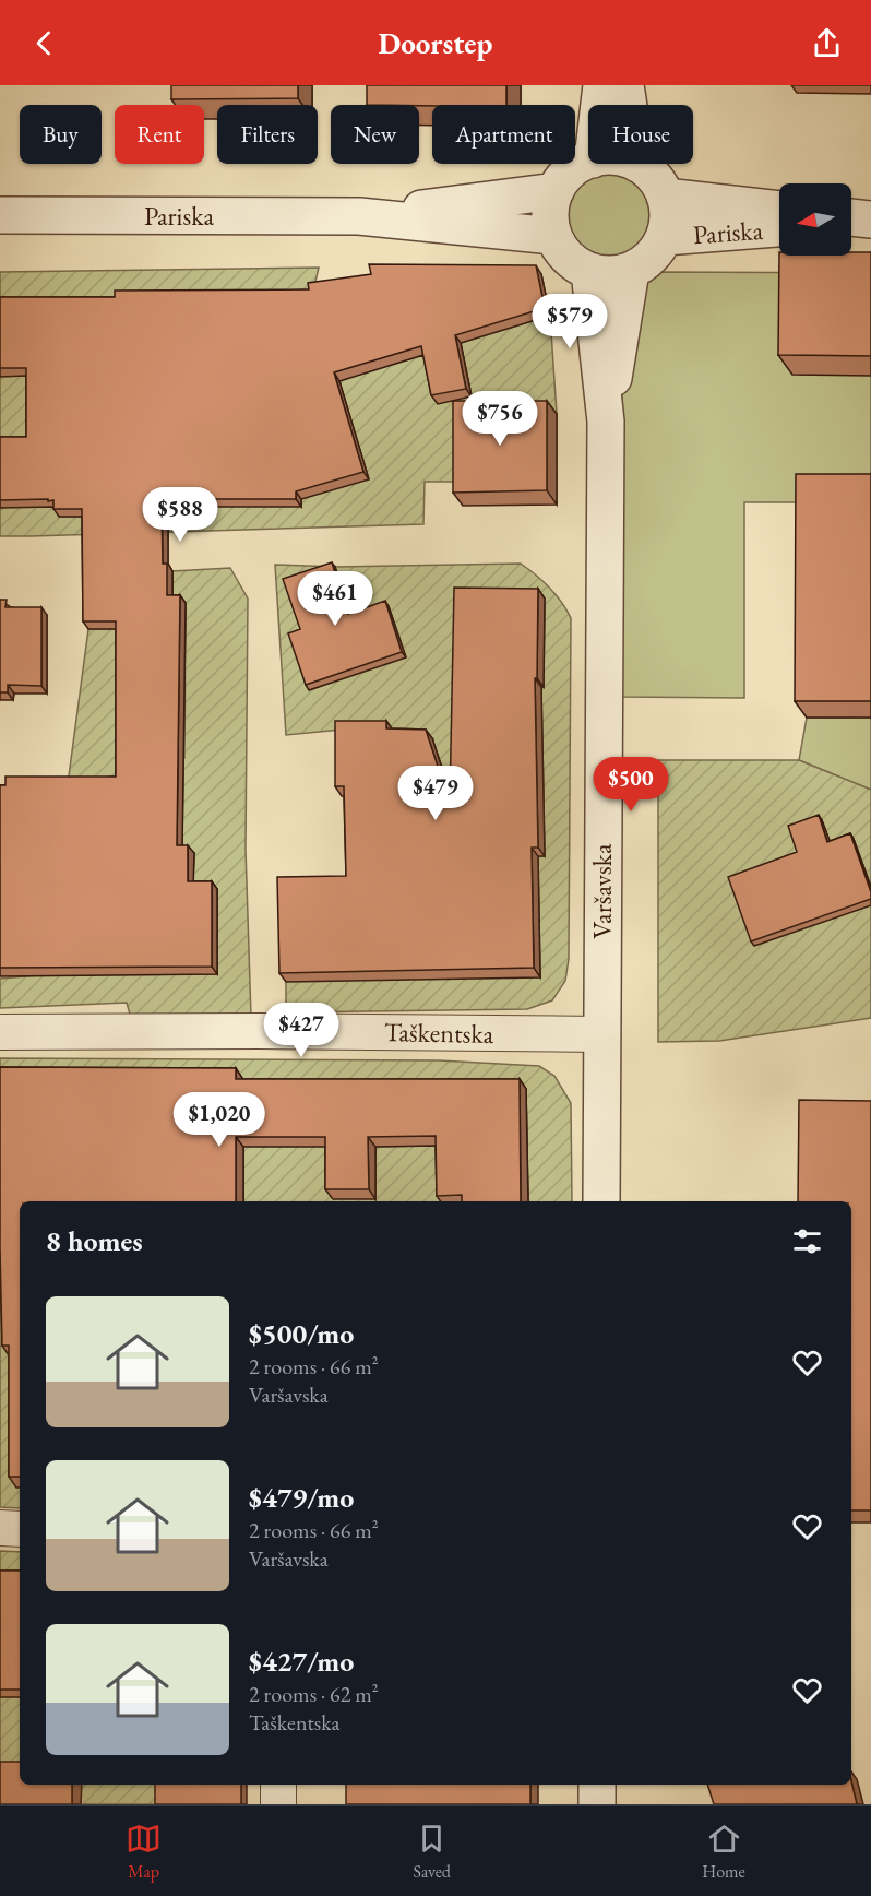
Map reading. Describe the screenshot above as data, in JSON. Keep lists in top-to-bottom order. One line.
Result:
{"streets":{"street":["Pariska","Varšavska","Taškentska"]},"crossings":[["Varšavska","Taškentska"]],"north":"left","page":{"header":"Doorstep","chip":["Buy","Rent","Filters","New","Apartment","House"],"price":["$579","$756","$588","$461","$500","$479","$427","$1,020"],"heading":"8 homes","list":[{"name":"$500/mo","note":"2 rooms · 66 m² · Varšavska"},{"name":"$479/mo","note":"2 rooms · 66 m² · Varšavska"},{"name":"$427/mo","note":"2 rooms · 62 m² · Taškentska"}],"tabs":["Map","Saved","Home"]}}
